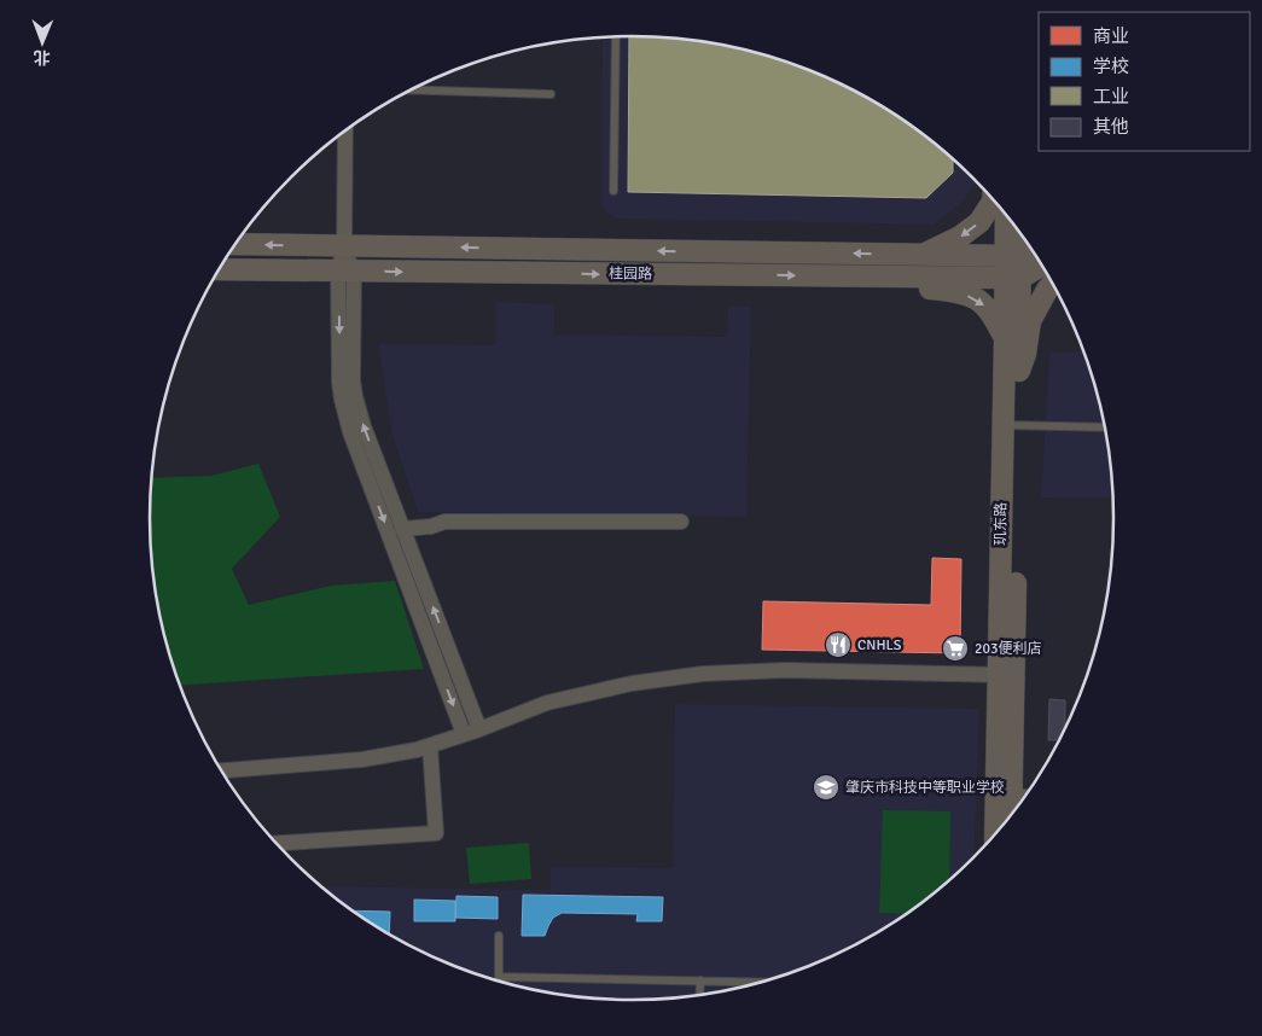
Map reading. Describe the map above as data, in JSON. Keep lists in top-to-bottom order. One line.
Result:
{"streets":{"main road":["桂园路","玑东路"]},"crossings":[["桂园路","玑东路"]],"places":{"restaurant":["CNHLS"],"supermarket":["203便利店"],"school or university":["肇庆市科技中等职业学校"]},"legend":["商业","学校","工业","其他"],"north":"bottom"}
